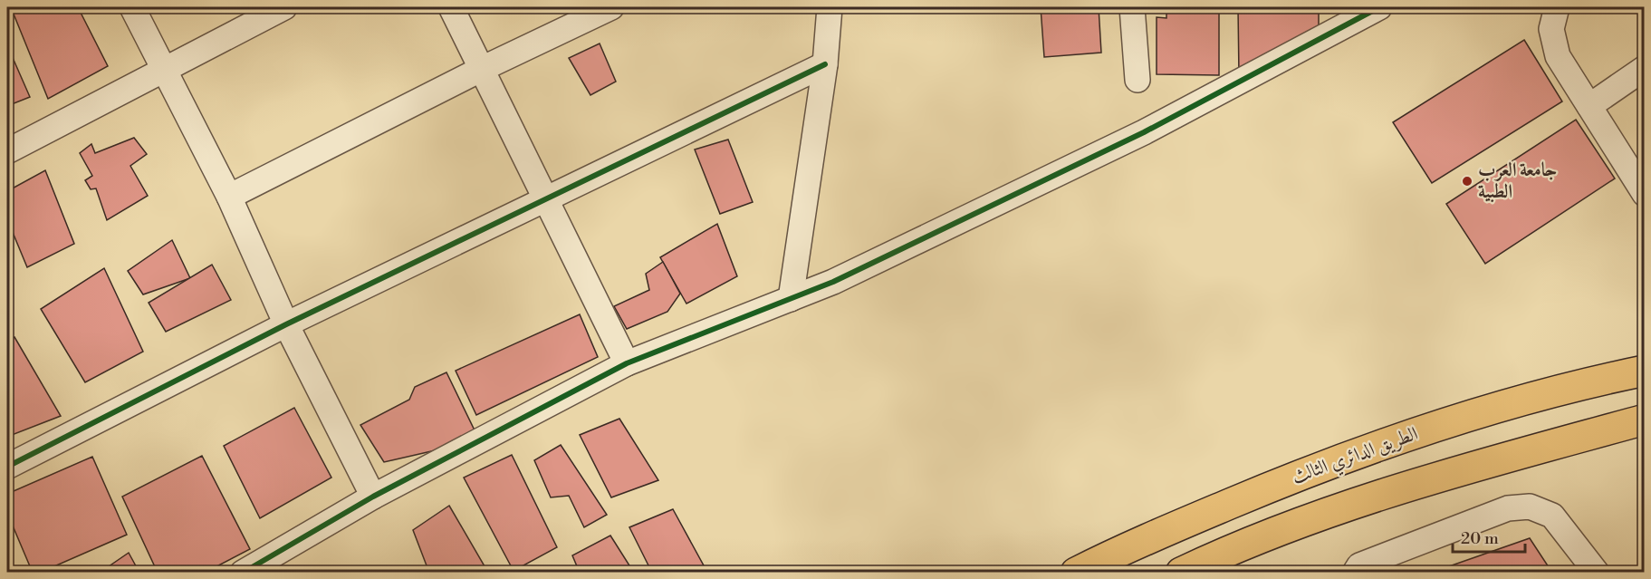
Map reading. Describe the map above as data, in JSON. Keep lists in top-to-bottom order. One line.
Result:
{"streets":{"highway":["الطريق الدائري الثالث"]},"places":["جامعة العرب الطبية"],"scale_bar":"20 m"}
